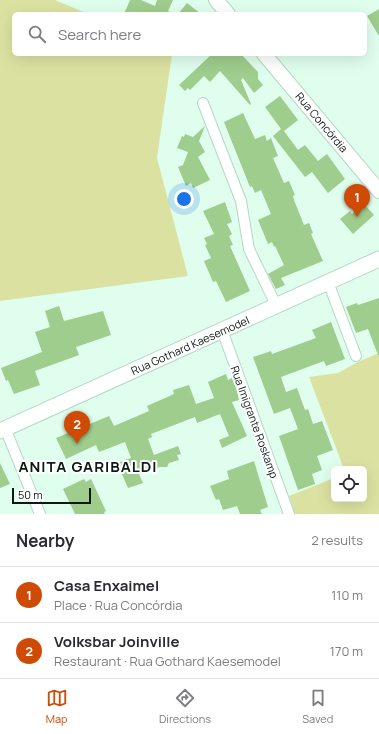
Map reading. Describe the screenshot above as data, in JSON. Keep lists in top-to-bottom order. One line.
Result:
{"streets":{"main road":["Rua Gothard Kaesemodel"],"street":["Rua Concórdia","Rua Imigrante Roskamp"]},"crossings":[["Rua Gothard Kaesemodel","Rua Imigrante Roskamp"]],"districts":["ANITA GARIBALDI"],"scale_bar":"50 m","page":{"search":"Search here","pins":["1","2"],"scale":"50 m","heading":["Nearby","2 results"],"list":[{"mark":"1","name":"Casa Enxaimel","note":"Place · Rua Concórdia","value":"110 m"},{"mark":"2","name":"Volksbar Joinville","note":"Restaurant · Rua Gothard Kaesemodel","value":"170 m"}],"nav":["Map","Directions","Saved"]}}
